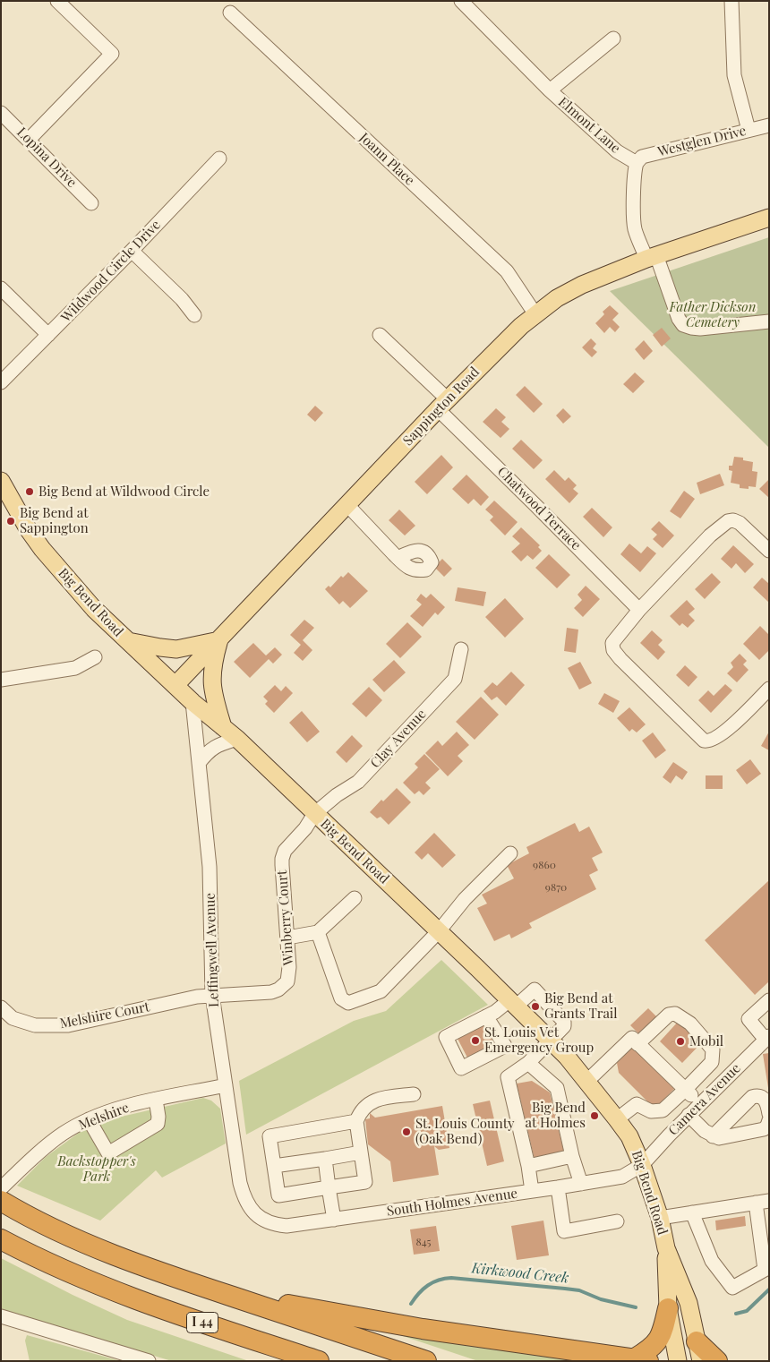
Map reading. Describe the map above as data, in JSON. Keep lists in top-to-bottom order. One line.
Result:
{"streets":{"highway":["I 44"],"main road":["Sappington Road","Big Bend Road"],"street":["Elmont Lane","Westglen Drive","Lopina Drive","Joann Place","Wildwood Circle Drive","Chatwood Terrace","Clay Avenue","Winberry Court","Leffingwell Avenue","Melshire Court","Camera Avenue","Melshire","South Holmes Avenue"]},"crossings":[["Elmont Lane","Westglen Drive"],["Joann Place","Sappington Road"],["Sappington Road","Chatwood Terrace"],["Sappington Road","Big Bend Road"],["Big Bend Road","Clay Avenue"],["Big Bend Road","Winberry Court"],["Big Bend Road","Leffingwell Avenue"],["Big Bend Road","Camera Avenue"],["Big Bend Road","South Holmes Avenue"],["Clay Avenue","Winberry Court"],["Winberry Court","Leffingwell Avenue"],["Winberry Court","Melshire Court"],["Leffingwell Avenue","Melshire Court"],["Leffingwell Avenue","Melshire"],["Leffingwell Avenue","South Holmes Avenue"],["Camera Avenue","South Holmes Avenue"]],"water":["Kirkwood Creek"],"parks":["Father Dickson Cemetery","Backstopper's Park"],"places":["Big Bend at Wildwood Circle","Big Bend at Sappington","Big Bend at Grants Trail","St. Louis Vet Emergency Group","Mobil","Big Bend at Holmes","St. Louis County (Oak Bend)"],"house_numbers":["9860","9870","845"]}
